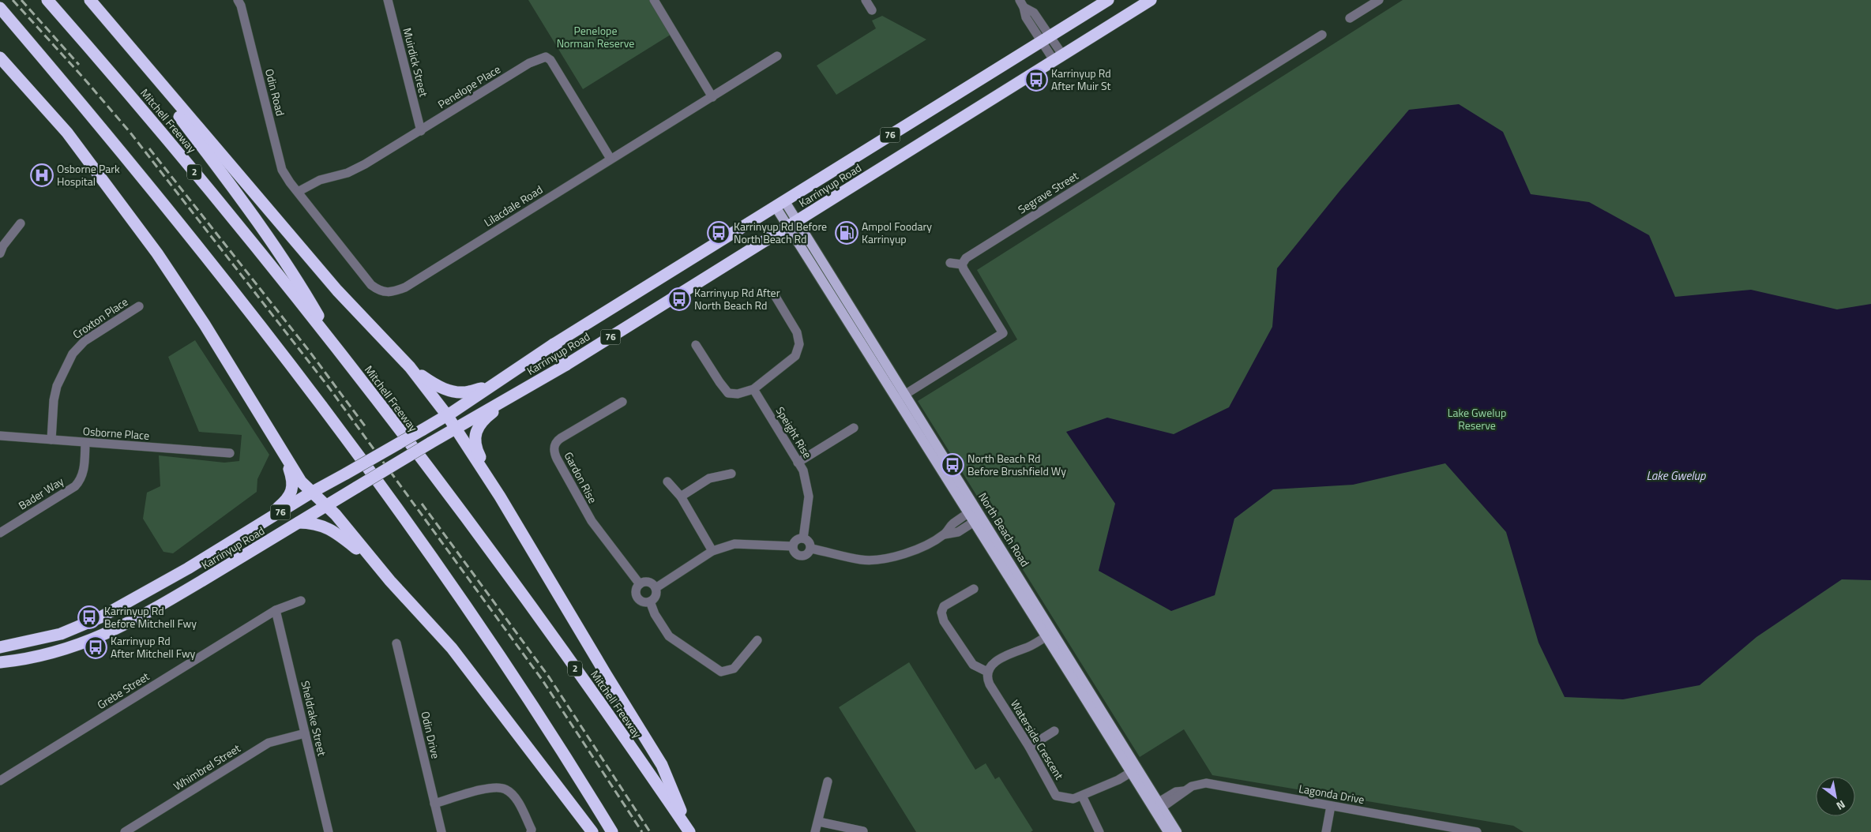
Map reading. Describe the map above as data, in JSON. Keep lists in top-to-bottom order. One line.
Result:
{"streets":{"highway":["Mitchell Freeway","76","2","Karrinyup Road"],"main road":["North Beach Road"],"street":["Muirdick Street","Penelope Place","Odin Road","Segrave Street","Lilacdale Road","Croxton Place","Speight Rise","Osborne Place","Gardon Rise","Bader Way","Grebe Street","Sheldrake Street","Odin Drive","Waterside Crescent","Whimbrel Street","Lagonda Drive"]},"crossings":[["Muirdick Street","Penelope Place"],["Penelope Place","Lilacdale Road"],["Odin Road","Lilacdale Road"],["Karrinyup Road","North Beach Road"],["Croxton Place","Osborne Place"],["Osborne Place","Bader Way"],["North Beach Road","Waterside Crescent"],["North Beach Road","Lagonda Drive"],["Grebe Street","Sheldrake Street"],["Sheldrake Street","Whimbrel Street"]],"water":["Lake Gwelup"],"parks":["Penelope Norman Reserve","Lake Gwelup Reserve"],"places":{"bus stop":["Karrinyup Rd After Muir St","Karrinyup Rd Before North Beach Rd","Karrinyup Rd After North Beach Rd","North Beach Rd Before Brushfield Wy","Karrinyup Rd Before Mitchell Fwy","Karrinyup Rd After Mitchell Fwy"],"hospital":["Osborne Park Hospital"],"fuel station":["Ampol Foodary Karrinyup"]},"north":"bottom right"}
